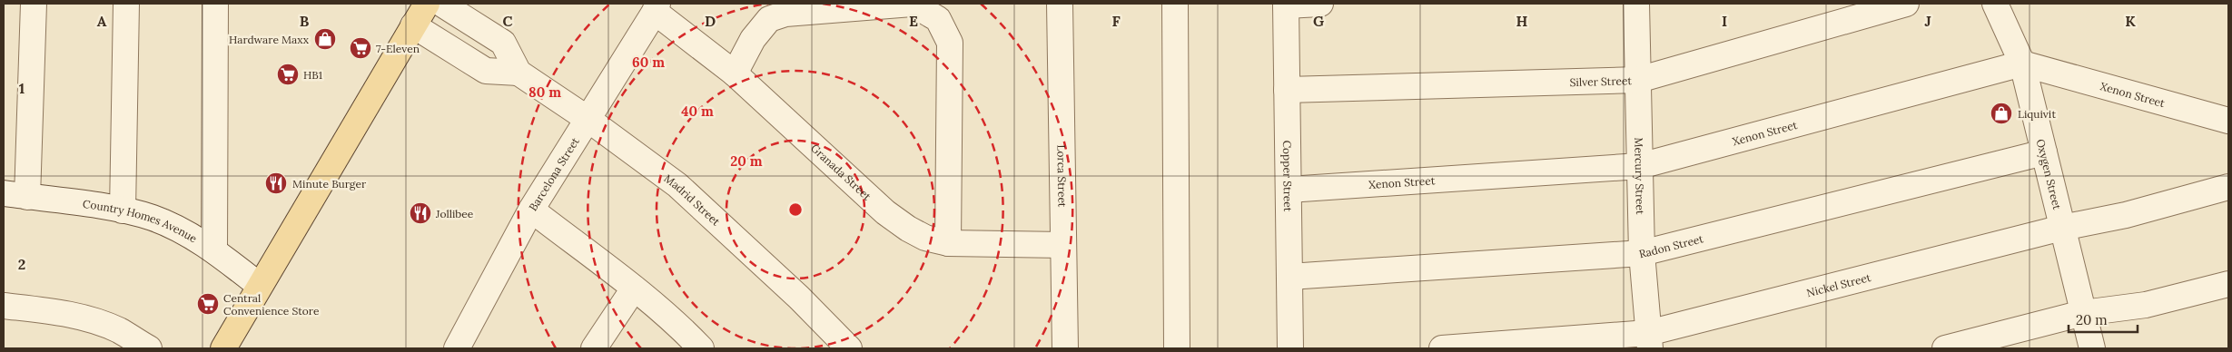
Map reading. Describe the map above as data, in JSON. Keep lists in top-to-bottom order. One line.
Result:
{"streets":{"street":["Silver Street","Xenon Street","Granada Street","Barcelona Street","Oxygen Street","Lorca Street","Copper Street","Mercury Street","Madrid Street","Country Homes Avenue","Radon Street","Nickel Street"]},"crossings":[["Silver Street","Copper Street"],["Silver Street","Mercury Street"],["Xenon Street","Oxygen Street"],["Xenon Street","Copper Street"],["Xenon Street","Mercury Street"],["Granada Street","Barcelona Street"],["Granada Street","Lorca Street"],["Barcelona Street","Madrid Street"],["Oxygen Street","Radon Street"],["Oxygen Street","Nickel Street"],["Copper Street","Radon Street"],["Mercury Street","Radon Street"],["Mercury Street","Nickel Street"]],"places":{"shop":["Hardware Maxx","Liquivit"],"supermarket":["7-Eleven","HB1","Central Convenience Store"],"restaurant":["Minute Burger","Jollibee"]},"scale_bar":"20 m","grid":{"columns":["A","B","C","D","E","F","G","H","I","J","K"],"rows":["1","2"]},"rings":["60 m","80 m","40 m","20 m"]}
